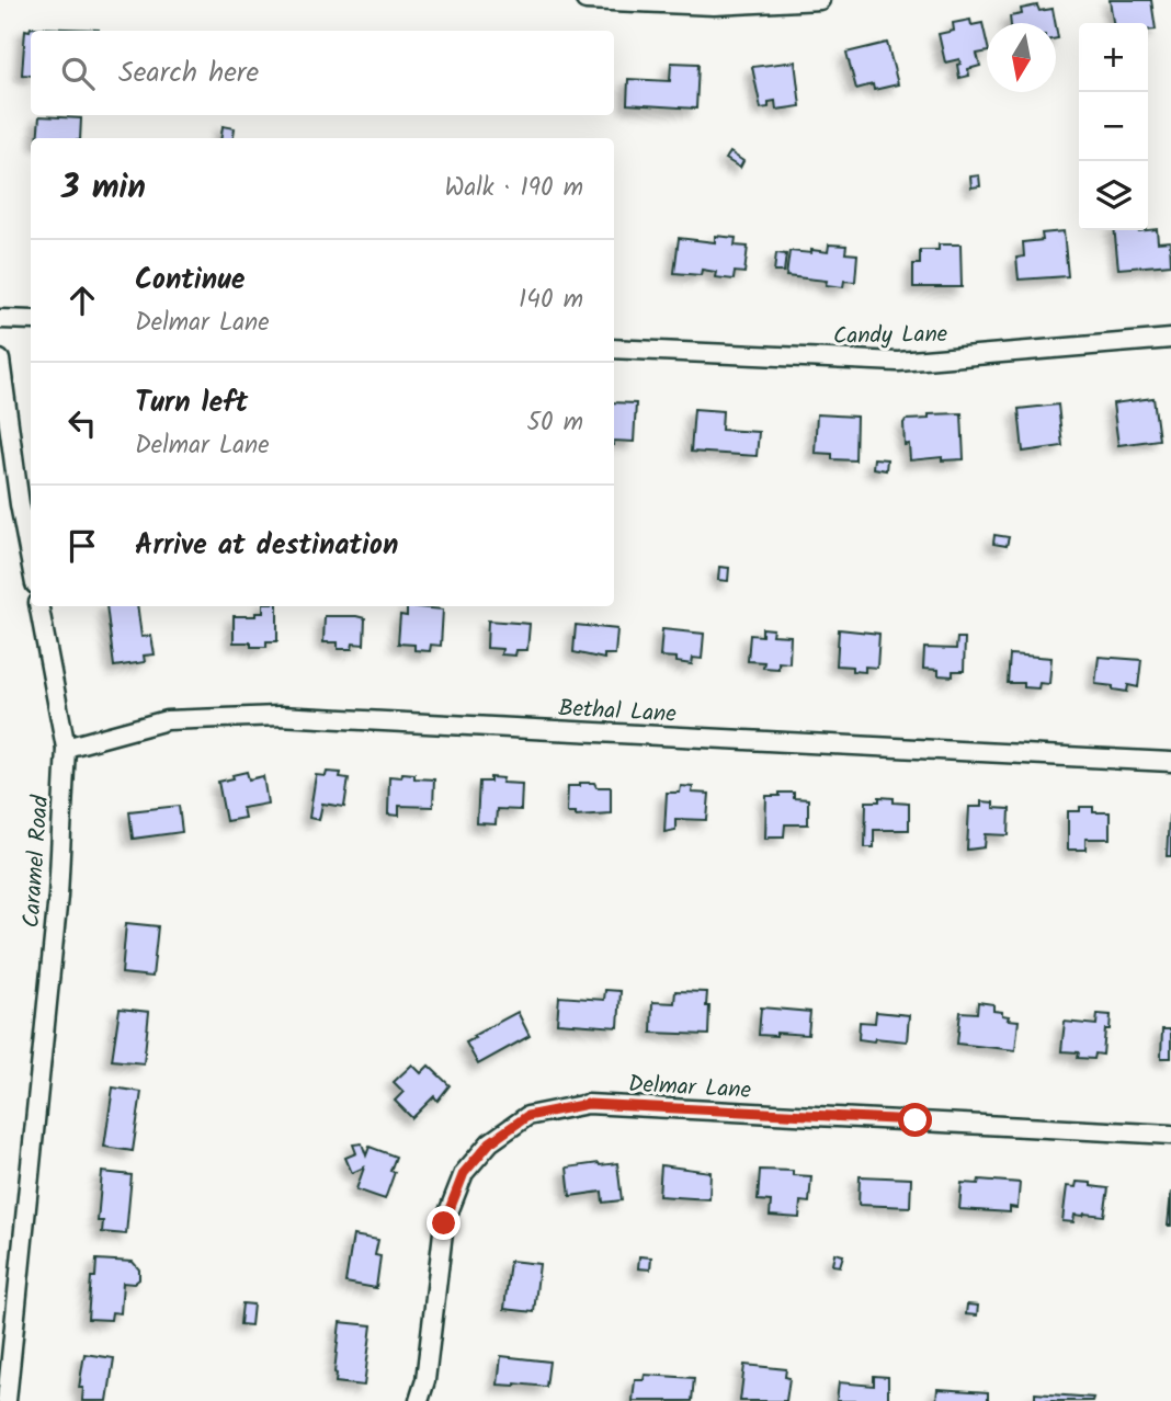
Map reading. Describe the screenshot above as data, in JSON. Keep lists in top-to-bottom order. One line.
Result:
{"streets":{"street":["Candy Lane","Bethal Lane","Caramel Road","Delmar Lane"]},"crossings":[["Bethal Lane","Caramel Road"]],"north":"bottom","page":{"map_buttons":["+","−"],"search":"Search here","heading":["3 min","Walk · 190 m"],"list":[["Continue","Delmar Lane","140 m"],["Turn left","Delmar Lane","50 m"],"Arrive at destination"]}}
